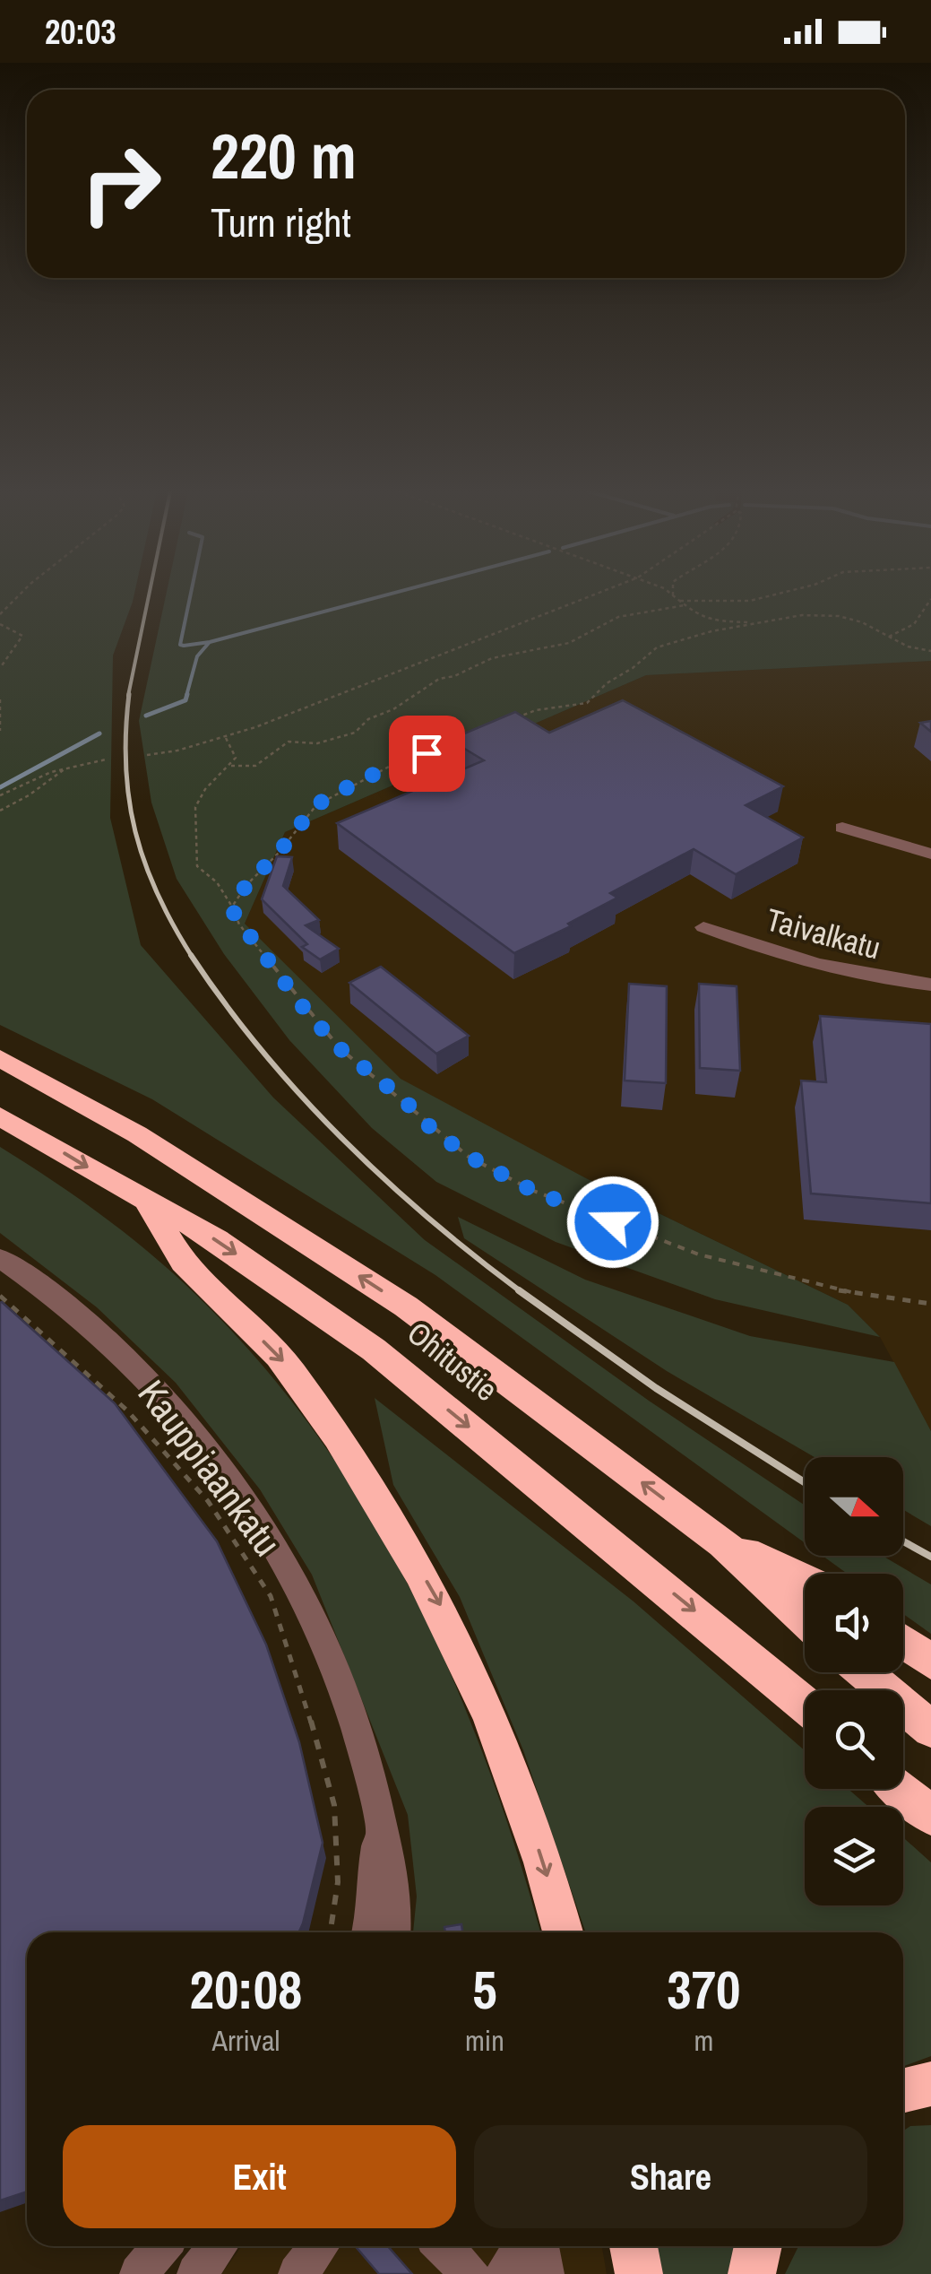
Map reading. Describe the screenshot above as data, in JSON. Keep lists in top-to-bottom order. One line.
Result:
{"streets":{"highway":["Ohitustie"],"street":["Taivalkatu","Kauppiaankatu"]},"north":"right","page":{"status":"20:03","turn":["220 m","Turn right"],"eta":["20:08","Arrival","5","min","370","m"],"buttons":["Exit","Share"]}}
